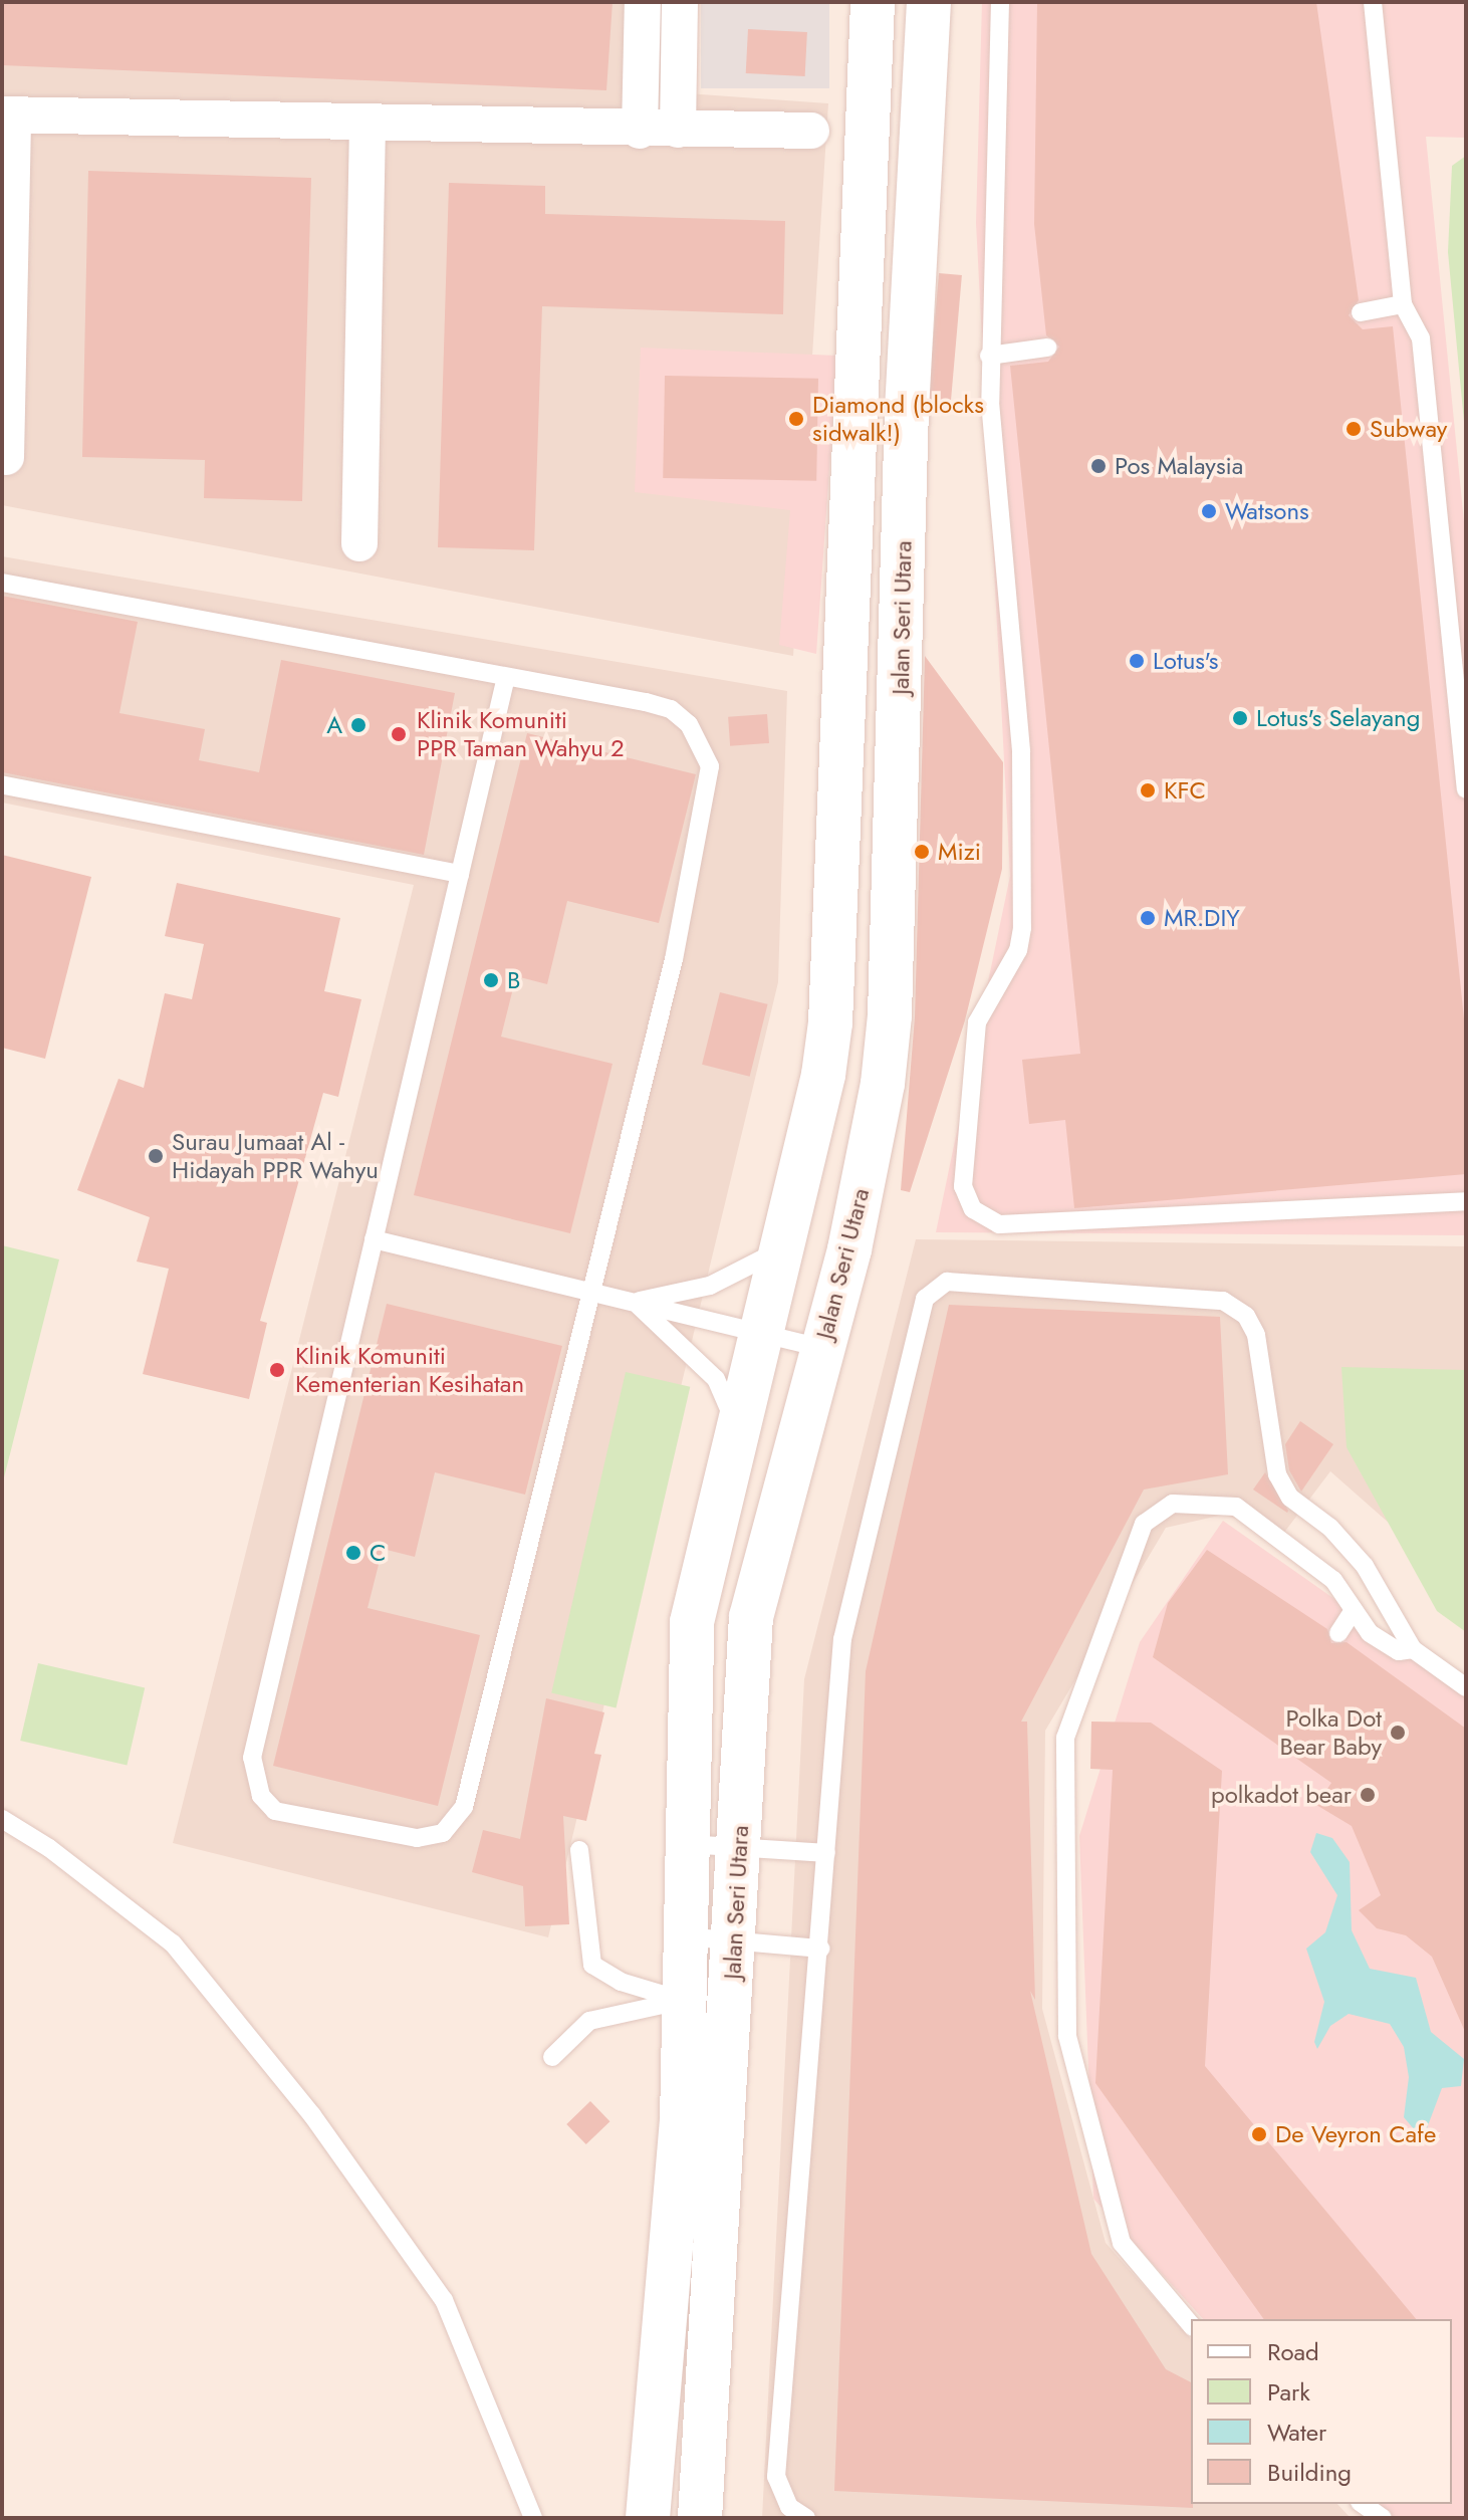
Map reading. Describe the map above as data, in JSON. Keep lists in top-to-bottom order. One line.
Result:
{"streets":{"street":["Jalan Seri Utara"]},"places":["Diamond (blocks sidwalk!)","Subway","Pos Malaysia","Watsons","Lotus's","Lotus's Selayang","A","Klinik Komuniti PPR Taman Wahyu 2","KFC","Mizi","MR.DIY","B","Surau Jumaat Al - Hidayah PPR Wahyu","Klinik Komuniti Kementerian Kesihatan","C","Polka Dot Bear Baby","polkadot bear","De Veyron Cafe"],"legend":["Road","Park","Water","Building"]}
